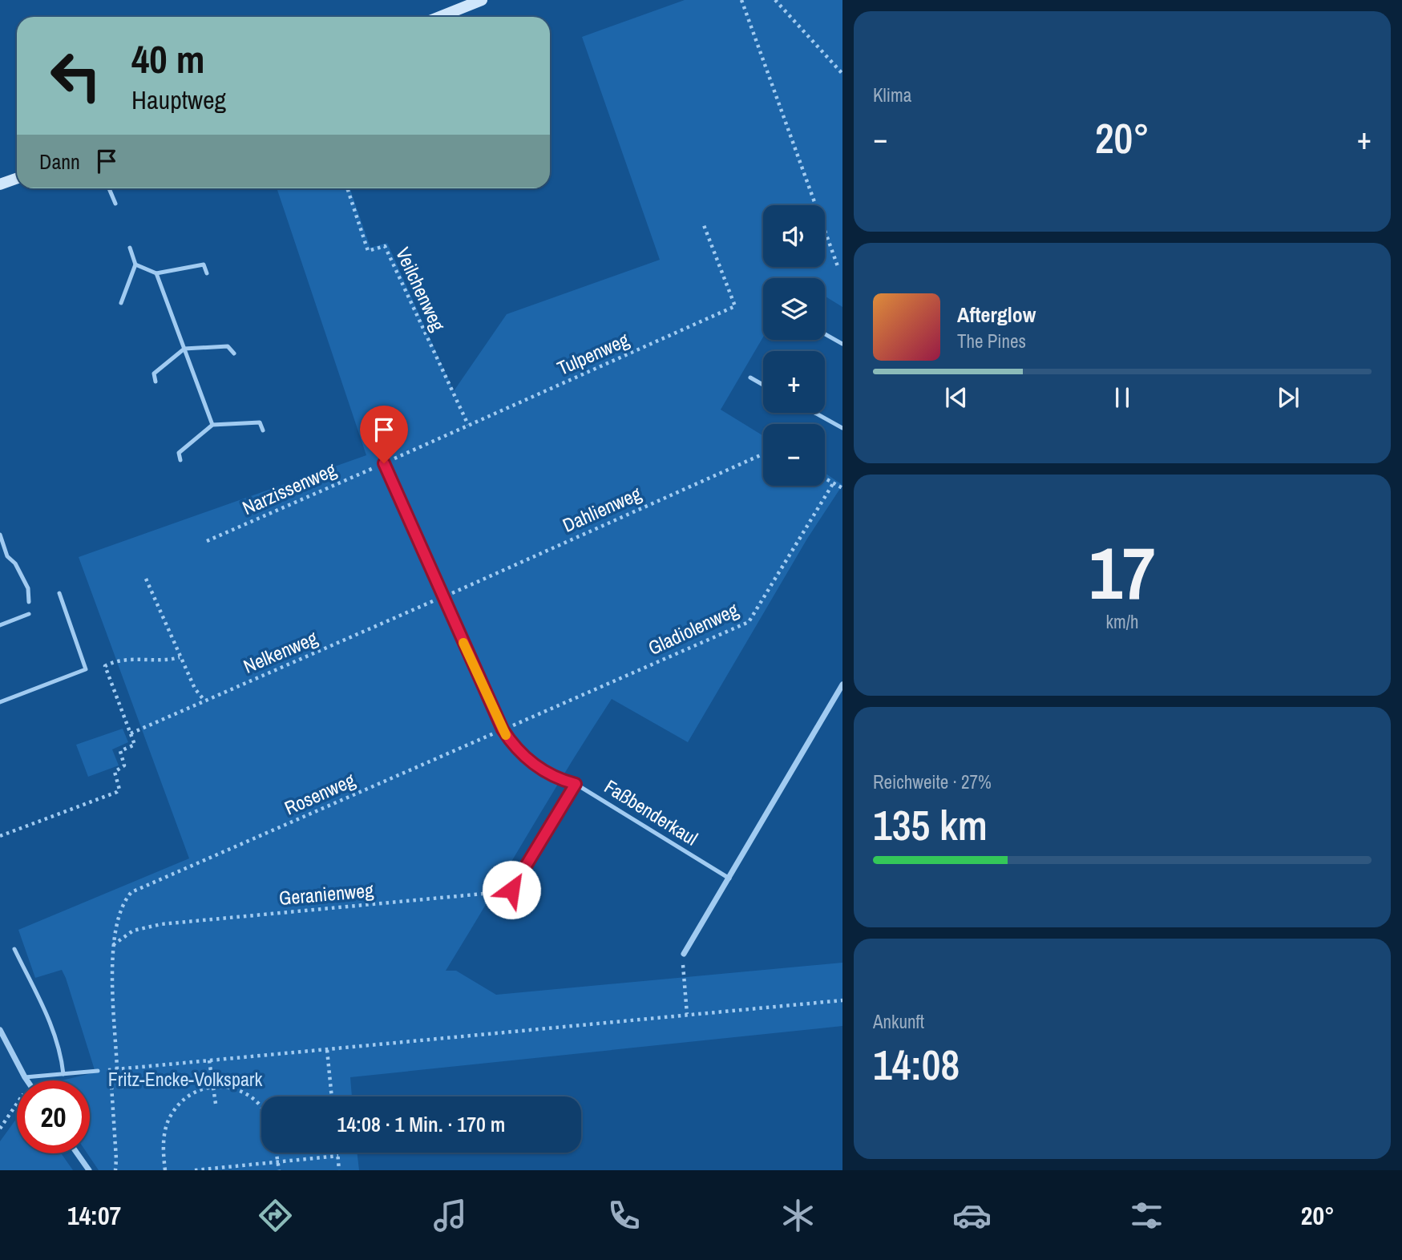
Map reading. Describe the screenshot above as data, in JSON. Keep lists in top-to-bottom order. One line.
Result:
{"streets":{"lane":["Faßbenderkaul"],"path":["Veilchenweg","Tulpenweg","Narzissenweg","Dahlienweg","Gladiolenweg","Nelkenweg","Rosenweg","Geranienweg"]},"crossings":[["Veilchenweg","Tulpenweg"],["Tulpenweg","Narzissenweg"],["Dahlienweg","Nelkenweg"],["Gladiolenweg","Rosenweg"],["Rosenweg","Geranienweg"]],"parks":["Fritz-Encke-Volkspark"],"page":{"tile":["Klima",["17","km/h"],["Reichweite · 27%","135 km"],["Ankunft","14:08"]],"turn":["40 m","Hauptweg"],"heat":["−","20°","+"],"then":"Dann","map_buttons":["+","−"],"song":["Afterglow","The Pines"],"limit":"20","trip":"14:08 · 1 Min. · 170 m","tabs":["14:07","20°"]}}
